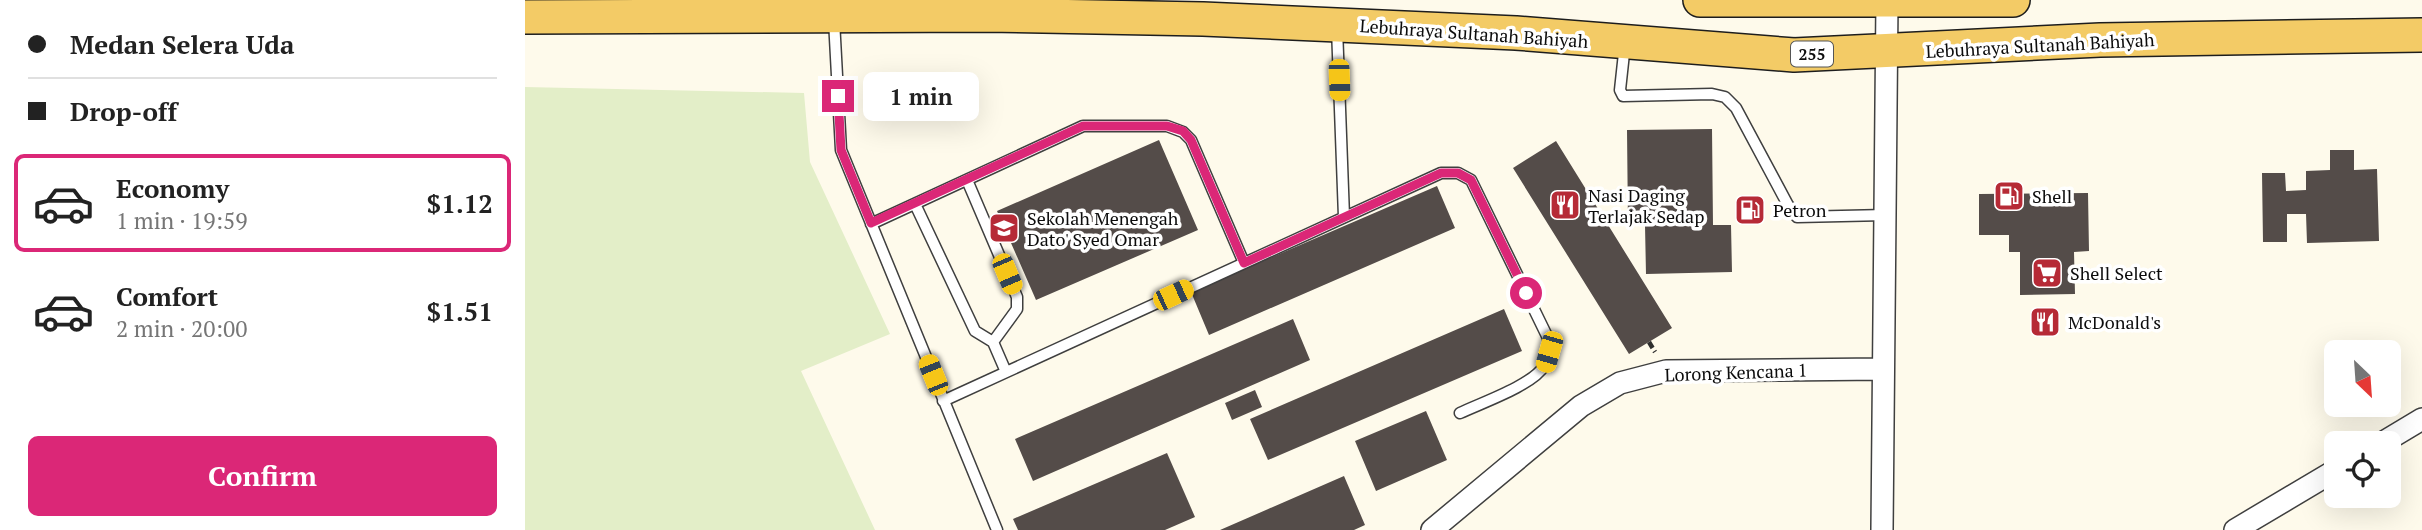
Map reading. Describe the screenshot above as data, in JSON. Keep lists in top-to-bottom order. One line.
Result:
{"streets":{"main road":["Lebuhraya Sultanah Bahiyah","255"],"street":["Lorong Kencana 1"]},"places":{"fuel station":["Shell","Petron"],"restaurant":["Nasi Daging Terlajak Sedap","McDonald's"],"school or university":["Sekolah Menengah Dato' Syed Omar"],"supermarket":["Shell Select"]},"north":"bottom right","page":{"banner":["Medan Selera Uda","Drop-off"],"bubble":"1 min","list":[{"name":"Economy","note":"1 min · 19:59","value":"$1.12"},{"name":"Comfort","note":"2 min · 20:00","value":"$1.51"}],"buttons":"Confirm"}}
